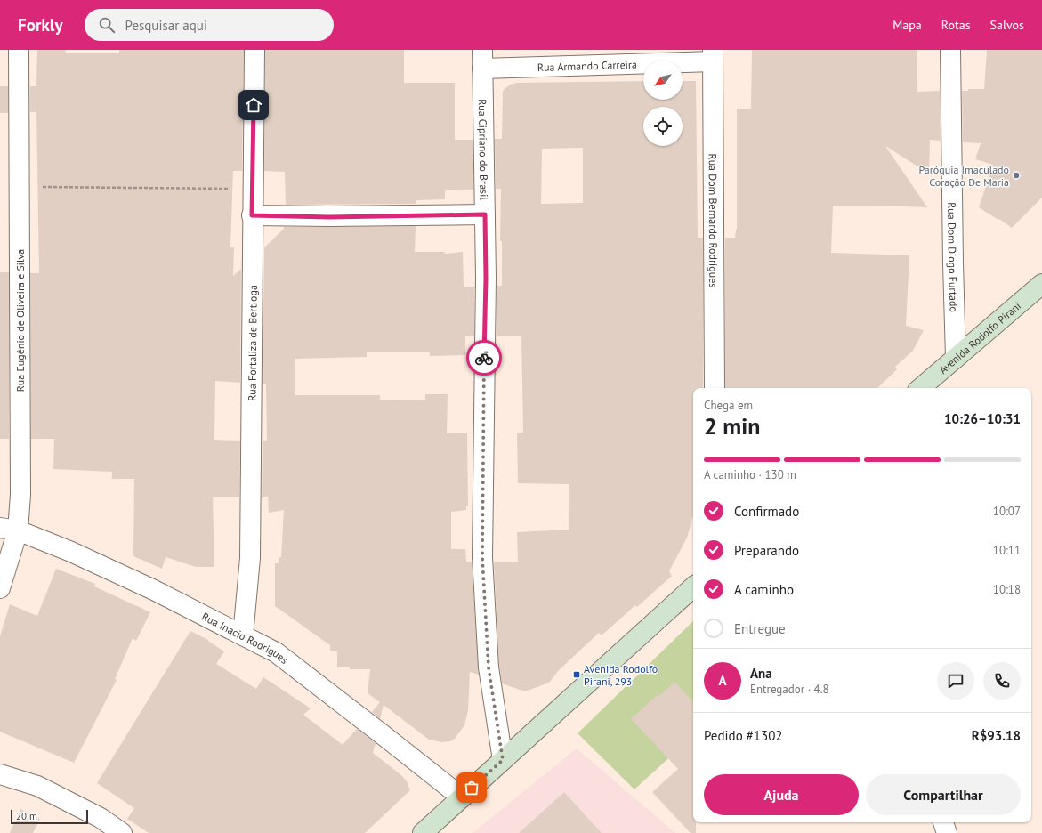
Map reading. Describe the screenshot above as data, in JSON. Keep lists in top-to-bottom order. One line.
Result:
{"streets":{"main road":["Avenida Rodolfo Pirani"],"street":["Rua Armando Carreira","Rua Cipriano do Brasil","Rua Dom Bernardo Rodrigues","Rua Dom Diogo Furtado","Rua Eugênio de Oliveira e Silva","Rua Fortaliza de Bertioga","Rua Inacio Rodrigues"]},"crossings":[["Rua Armando Carreira","Rua Cipriano do Brasil"],["Rua Armando Carreira","Rua Dom Bernardo Rodrigues"],["Rua Dom Diogo Furtado","Avenida Rodolfo Pirani"],["Rua Eugênio de Oliveira e Silva","Rua Inacio Rodrigues"],["Rua Fortaliza de Bertioga","Rua Inacio Rodrigues"]],"places":{"other":["Paróquia Imaculado Coração De Maria"],"transit":["Avenida Rodolfo Pirani, 293"]},"scale_bar":"20 m","north":"bottom left","page":{"header":"Forkly","search":"Pesquisar aqui","nav":["Mapa","Rotas","Salvos"],"heading":["2 min","Chega em","10:26–10:31"],"panel":["Ana","Entregador · 4.8","Pedido #1302","R$93.18"],"bar":"A caminho · 130 m","list":[["Confirmado","10:07"],["Preparando","10:11"],["A caminho","10:18"],"Entregue"],"round":"A","buttons":["Ajuda","Compartilhar"],"scale":"20 m"}}
